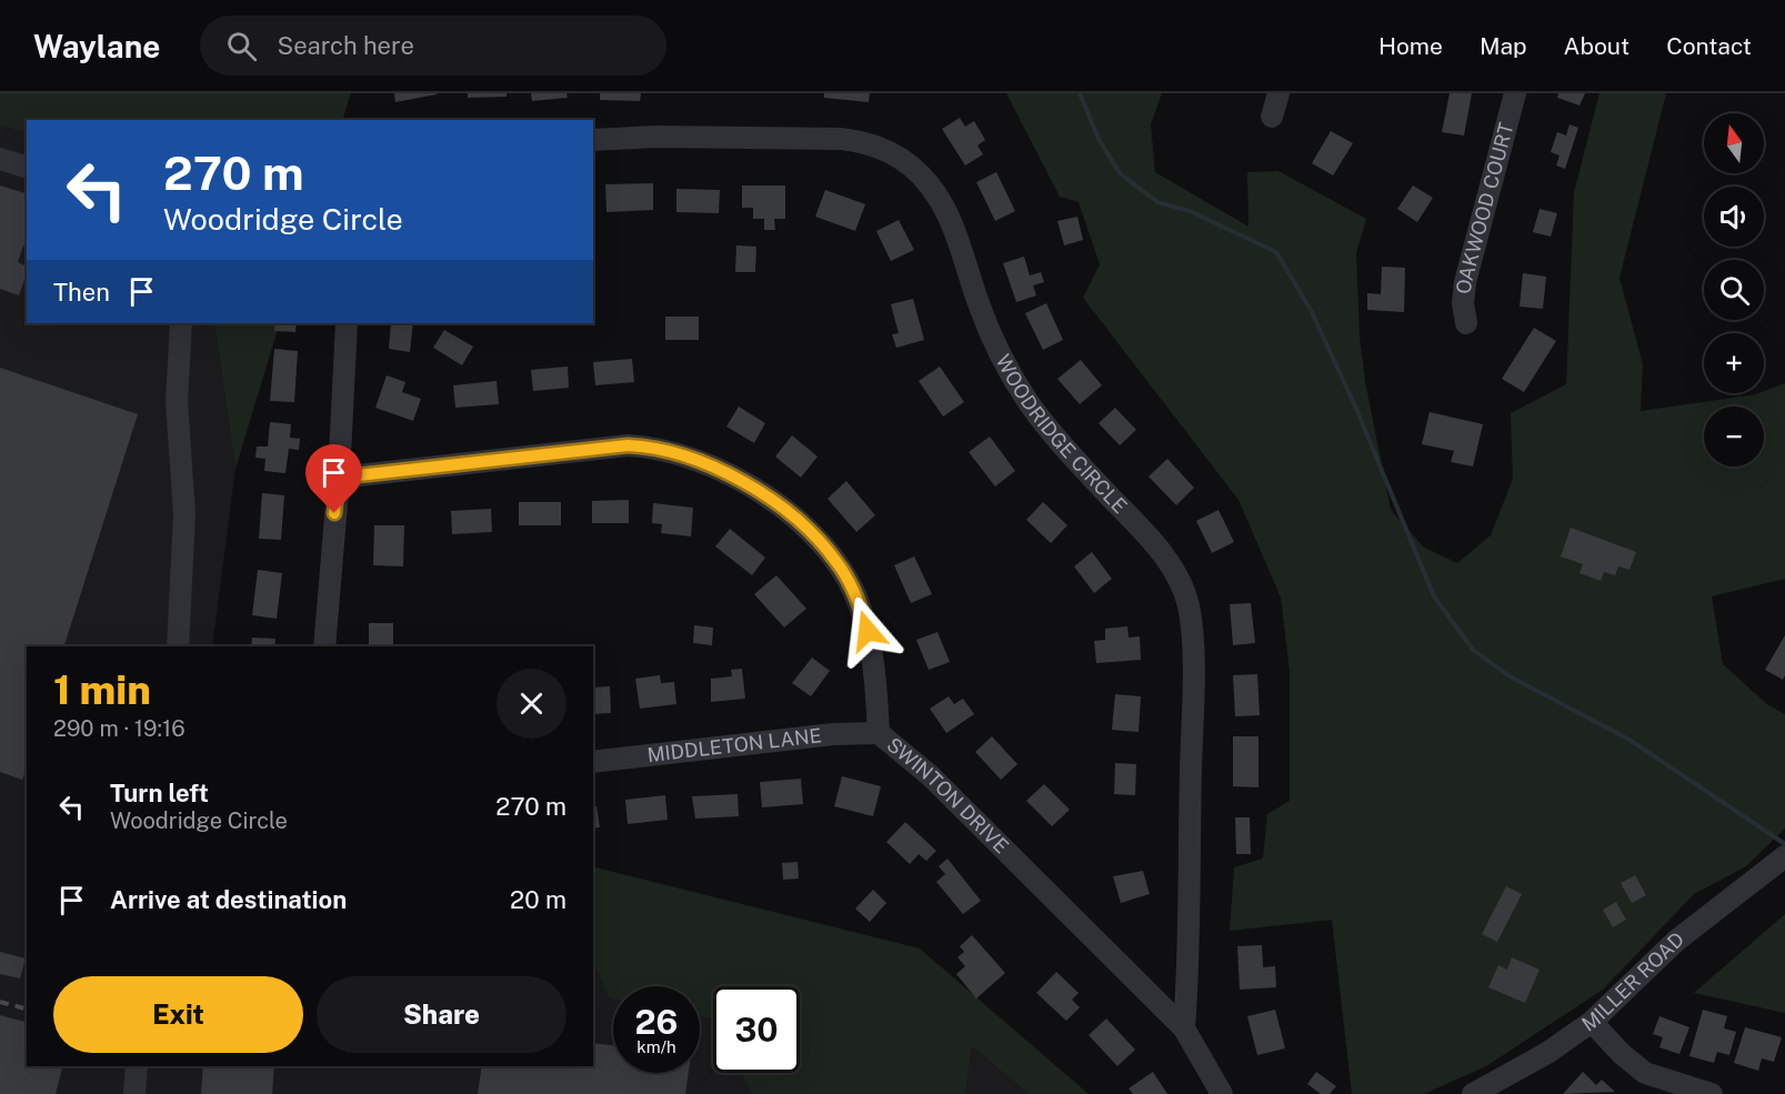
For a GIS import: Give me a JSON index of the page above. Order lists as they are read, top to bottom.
{
  "streets": {
    "street": [
      "OAKWOOD COURT",
      "WOODRIDGE CIRCLE",
      "MIDDLETON LANE",
      "SWINTON DRIVE",
      "MILLER ROAD"
    ]
  },
  "crossings": [
    ["WOODRIDGE CIRCLE", "SWINTON DRIVE"],
    ["MIDDLETON LANE", "SWINTON DRIVE"]
  ],
  "north": "top",
  "page": {
    "header": "Waylane",
    "search": "Search here",
    "nav": [
      "Home",
      "Map",
      "About",
      "Contact"
    ],
    "map_buttons": ["+", "−"],
    "turn": ["270 m", "Woodridge Circle"],
    "then": "Then",
    "heading": ["1 min", "290 m · 19:16"],
    "list": [
      {
        "name": "Turn left",
        "note": "Woodridge Circle",
        "value": "270 m"
      },
      {
        "name": "Arrive at destination",
        "value": "20 m"
      }
    ],
    "buttons": ["Exit", "Share"],
    "speed": "26 km/h",
    "limit": "30"
  }
}
